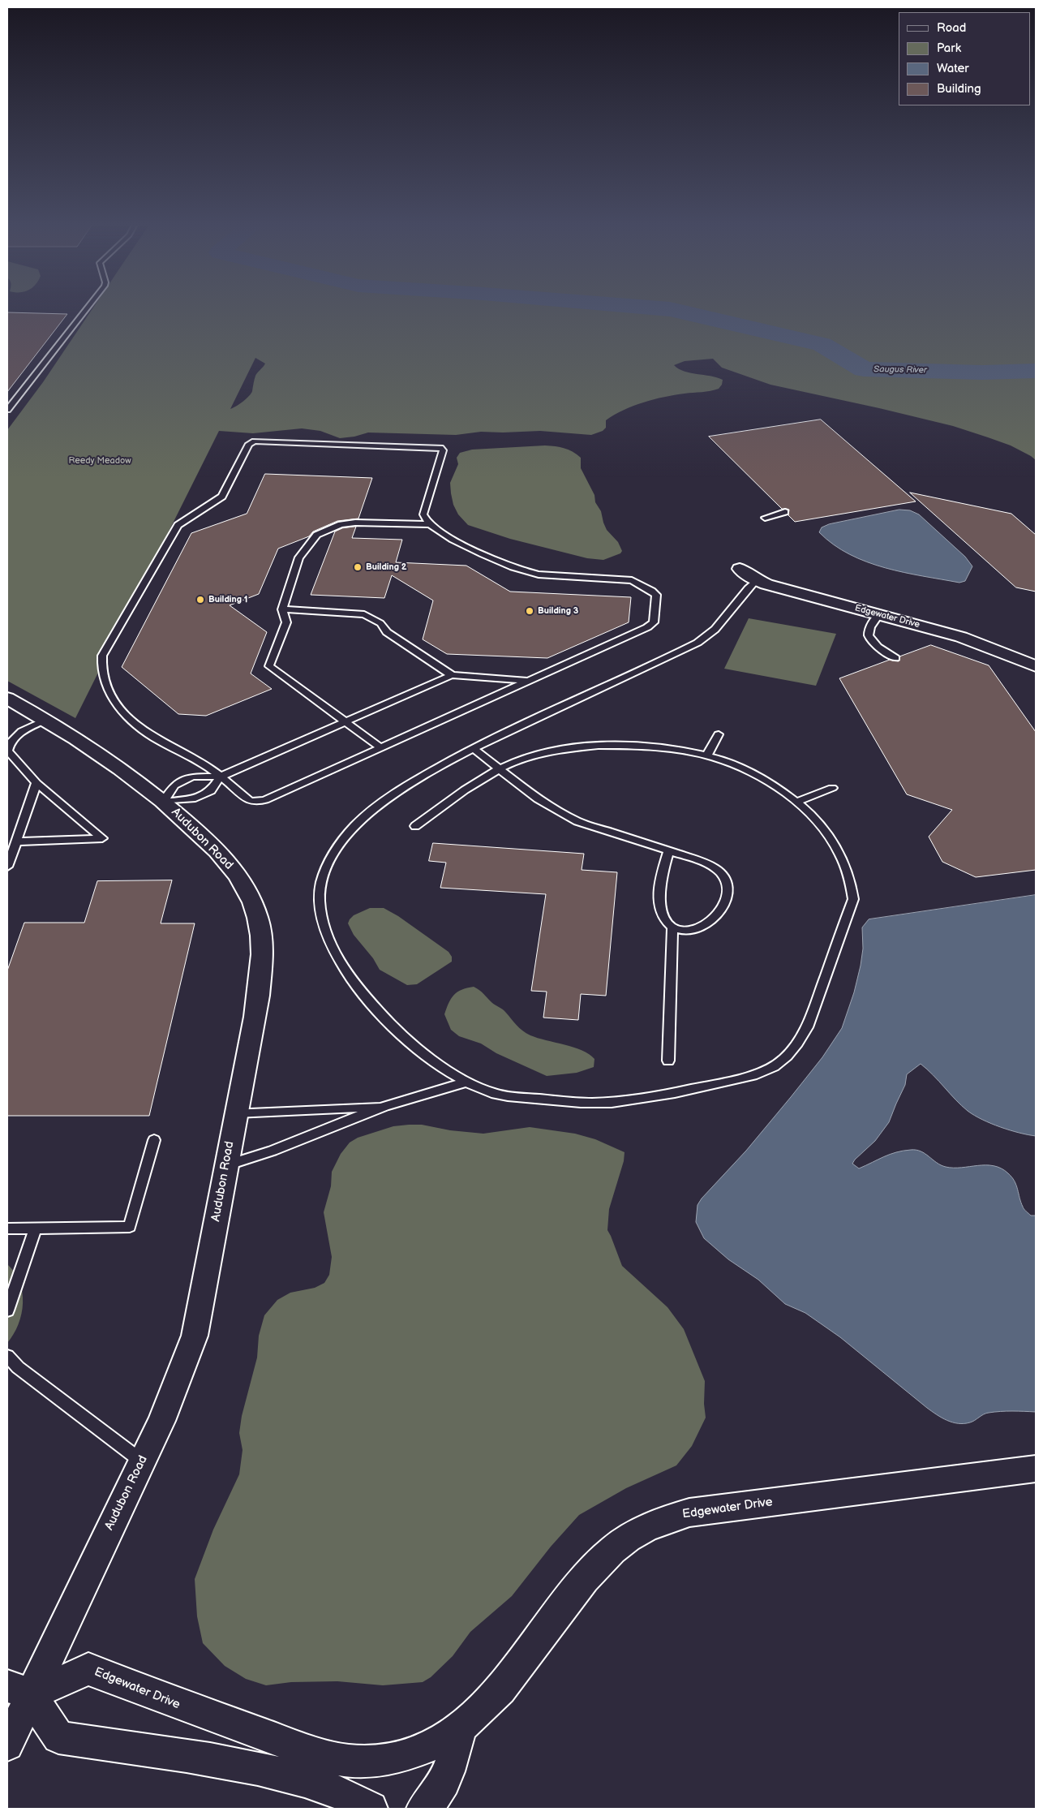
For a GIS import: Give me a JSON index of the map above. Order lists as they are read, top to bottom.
{
  "streets": {
    "street": ["Edgewater Drive", "Audubon Road"]
  },
  "crossings": [
    ["Edgewater Drive", "Audubon Road"]
  ],
  "water": ["Saugus River"],
  "parks": ["Reedy Meadow"],
  "places": ["Building 2", "Building 1", "Building 3"],
  "legend": [
    "Road",
    "Park",
    "Water",
    "Building"
  ]
}
